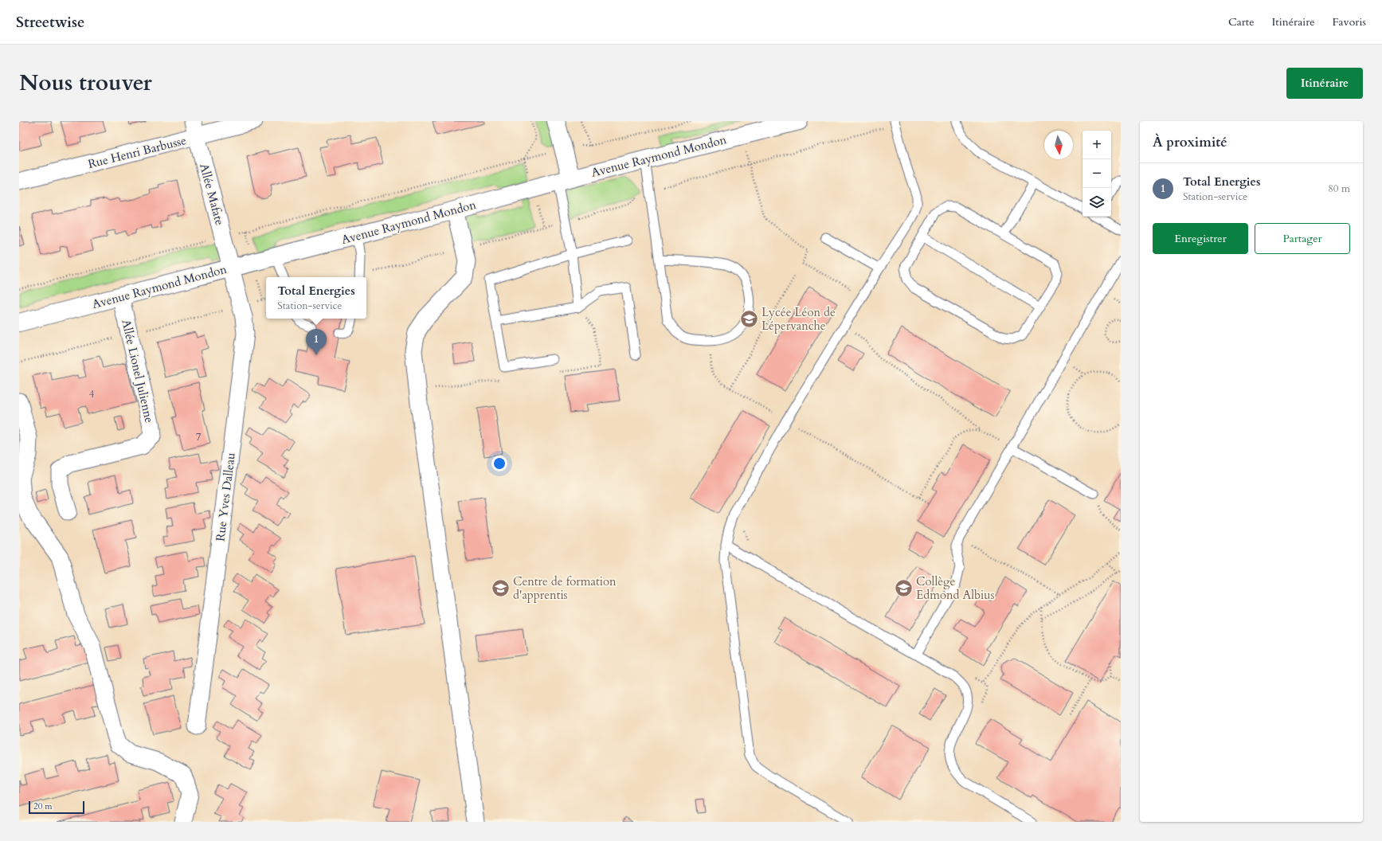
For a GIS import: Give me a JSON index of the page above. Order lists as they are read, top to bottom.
{
  "streets": {
    "street": [
      "Rue Henri Barbusse",
      "Avenue Raymond Mondon",
      "Allée Mafate",
      "Allée Lionel Julienne",
      "Rue Yves Dalleau"
    ]
  },
  "crossings": [
    ["Rue Henri Barbusse", "Allée Mafate"],
    ["Avenue Raymond Mondon", "Allée Mafate"],
    ["Avenue Raymond Mondon", "Allée Lionel Julienne"],
    ["Avenue Raymond Mondon", "Rue Yves Dalleau"],
    ["Allée Mafate", "Rue Yves Dalleau"]
  ],
  "places": {
    "school or university": ["Lycée Léon de Lépervanche", "Centre de formation d'apprentis", "Collège Edmond Albius"]
  },
  "house_numbers": ["4", "7"],
  "scale_bar": "20 m",
  "north": "bottom",
  "page": {
    "header": "Streetwise",
    "nav": ["Carte", "Itinéraire", "Favoris"],
    "title": "Nous trouver",
    "buttons": [
      "Itinéraire",
      ["Enregistrer", "Partager"]
    ],
    "heading": "À proximité",
    "map_buttons": ["+", "−"],
    "list": [
      {
        "mark": "1",
        "name": "Total Energies",
        "note": "Station-service",
        "value": "80 m"
      }
    ],
    "popup": ["Total Energies", "Station-service"],
    "pins": "1",
    "scale": "20 m"
  }
}
